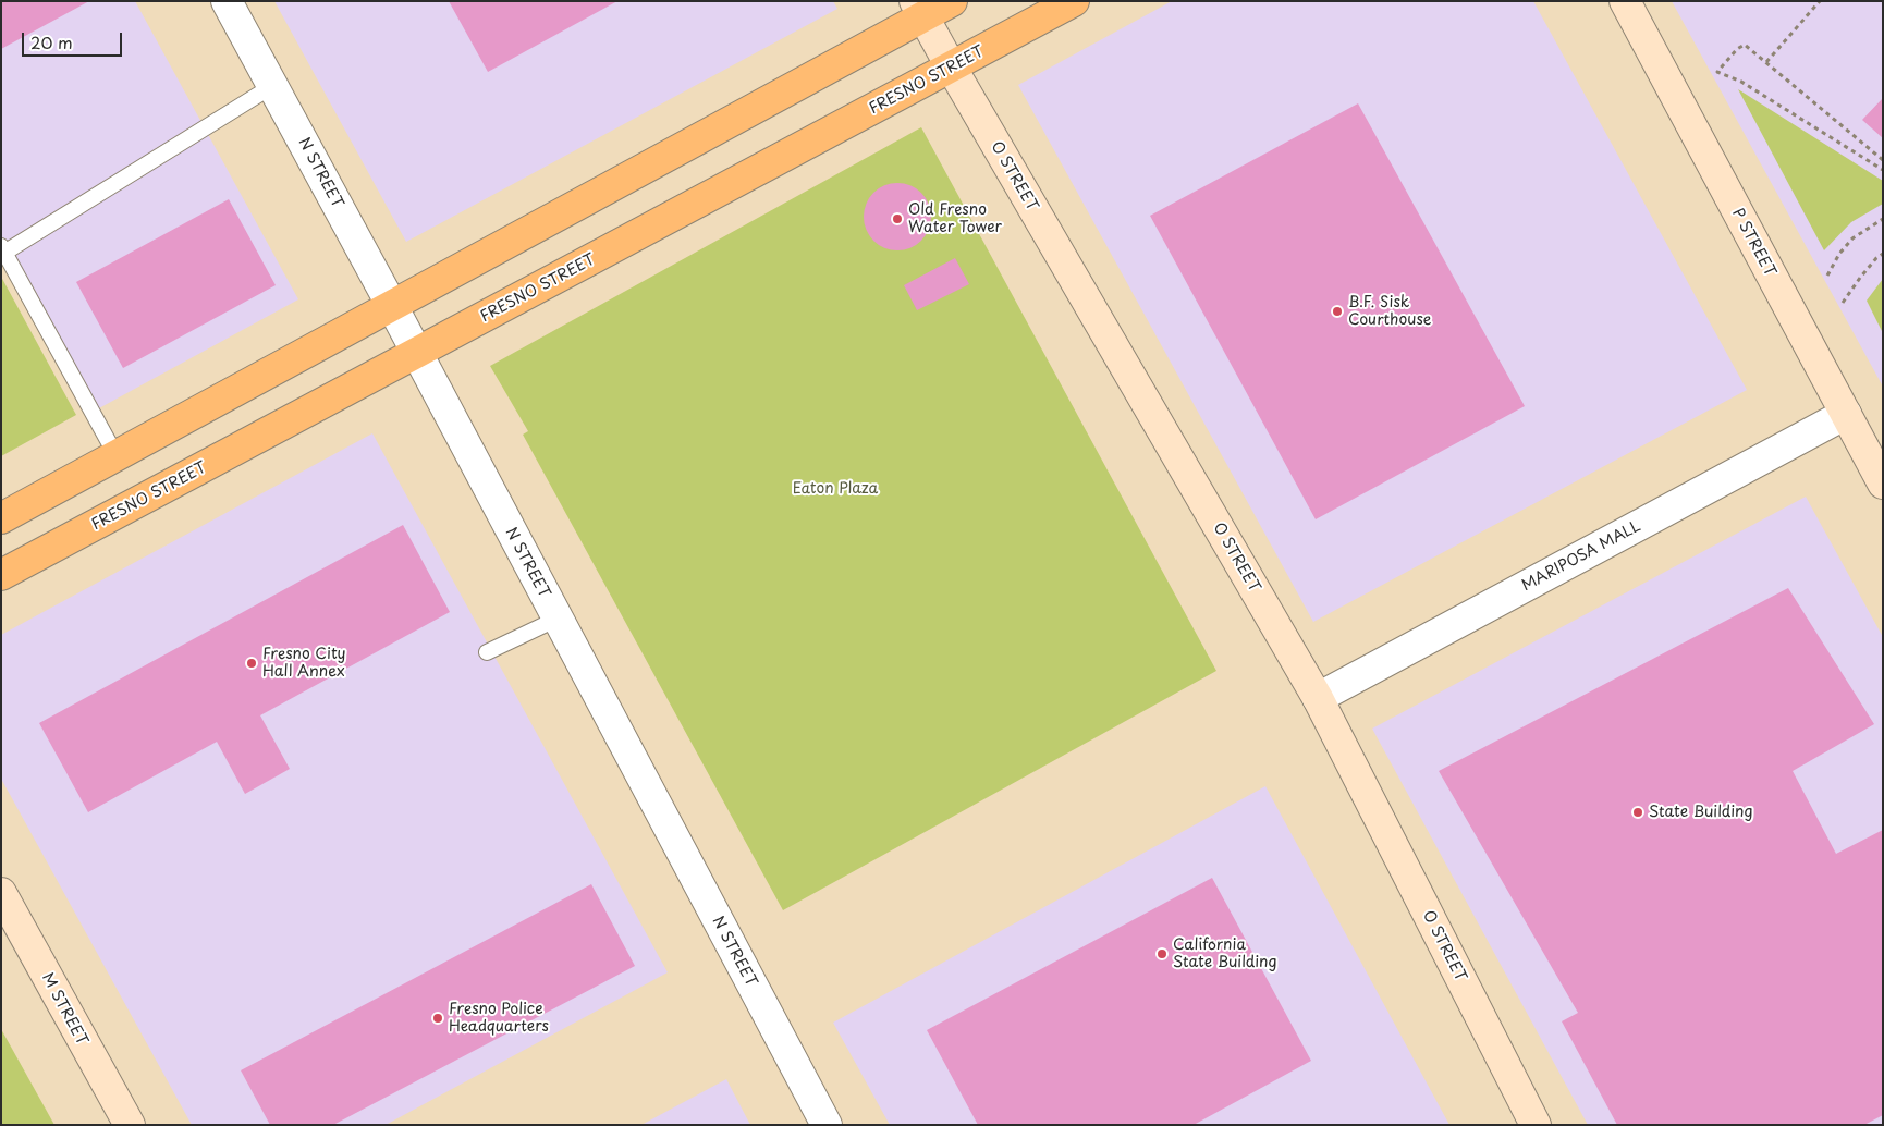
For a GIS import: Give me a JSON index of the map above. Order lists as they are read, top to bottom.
{
  "streets": {
    "main road": [
      "FRESNO STREET",
      "O STREET",
      "P STREET",
      "M STREET"
    ],
    "street": ["N STREET", "MARIPOSA MALL"]
  },
  "crossings": [
    ["FRESNO STREET", "N STREET"],
    ["FRESNO STREET", "O STREET"],
    ["O STREET", "MARIPOSA MALL"],
    ["P STREET", "MARIPOSA MALL"]
  ],
  "parks": ["Eaton Plaza"],
  "places": [
    "Old Fresno Water Tower",
    "B.F. Sisk Courthouse",
    "Fresno City Hall Annex",
    "State Building",
    "California State Building",
    "Fresno Police Headquarters"
  ],
  "scale_bar": "20 m"
}
